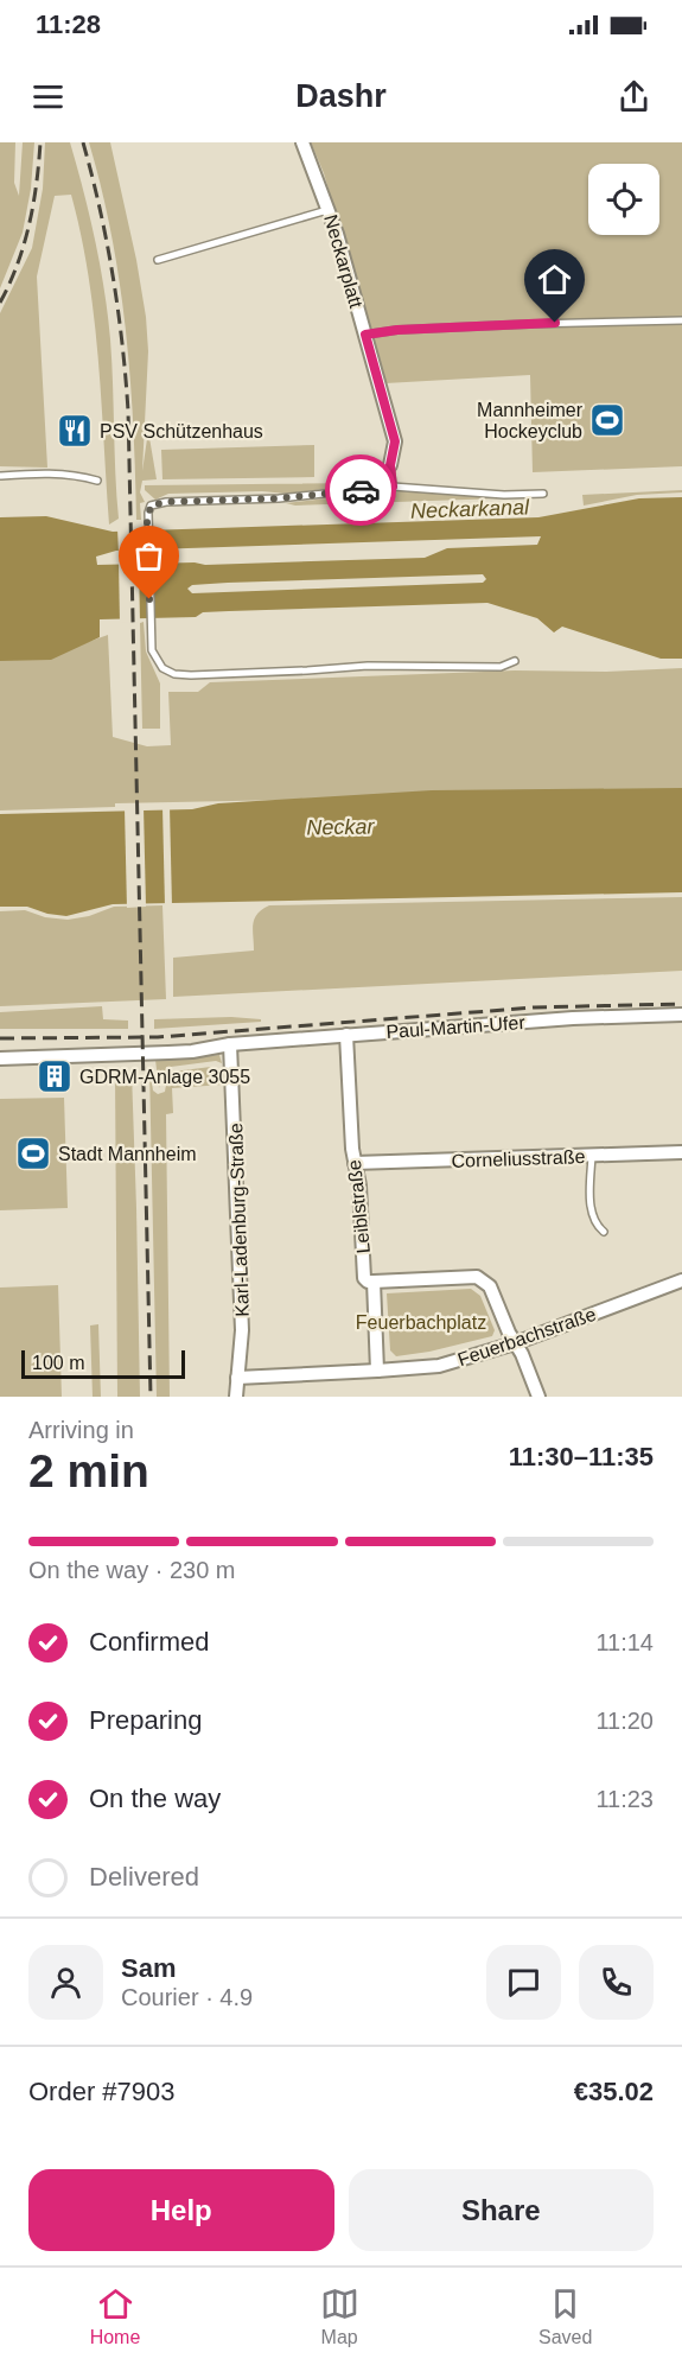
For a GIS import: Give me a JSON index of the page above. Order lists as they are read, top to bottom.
{
  "streets": {
    "street": [
      "Neckarplatt",
      "Paul-Martin-Ufer",
      "Corneliusstraße",
      "Leiblstraße",
      "Karl-Ladenburg-Straße",
      "Feuerbachstraße"
    ]
  },
  "crossings": [
    ["Paul-Martin-Ufer", "Leiblstraße"],
    ["Paul-Martin-Ufer", "Karl-Ladenburg-Straße"],
    ["Corneliusstraße", "Leiblstraße"],
    ["Leiblstraße", "Feuerbachstraße"],
    ["Karl-Ladenburg-Straße", "Feuerbachstraße"]
  ],
  "water": ["Neckarkanal", "Neckar"],
  "parks": ["Feuerbachplatz"],
  "places": {
    "sports": ["Mannheimer Hockeyclub", "Stadt Mannheim"],
    "restaurant": ["PSV Schützenhaus"],
    "building": ["GDRM-Anlage 3055"]
  },
  "scale_bar": "100 m",
  "page": {
    "status": "11:28",
    "header": "Dashr",
    "scale": "100 m",
    "heading": ["2 min", "Arriving in", "11:30–11:35"],
    "panel": [
      "Sam",
      "Courier · 4.9",
      "Order #7903",
      "€35.02"
    ],
    "bar": "On the way · 230 m",
    "list": [
      ["Confirmed", "11:14"],
      ["Preparing", "11:20"],
      ["On the way", "11:23"],
      "Delivered"
    ],
    "buttons": ["Help", "Share"],
    "tabs": ["Home", "Map", "Saved"]
  }
}
